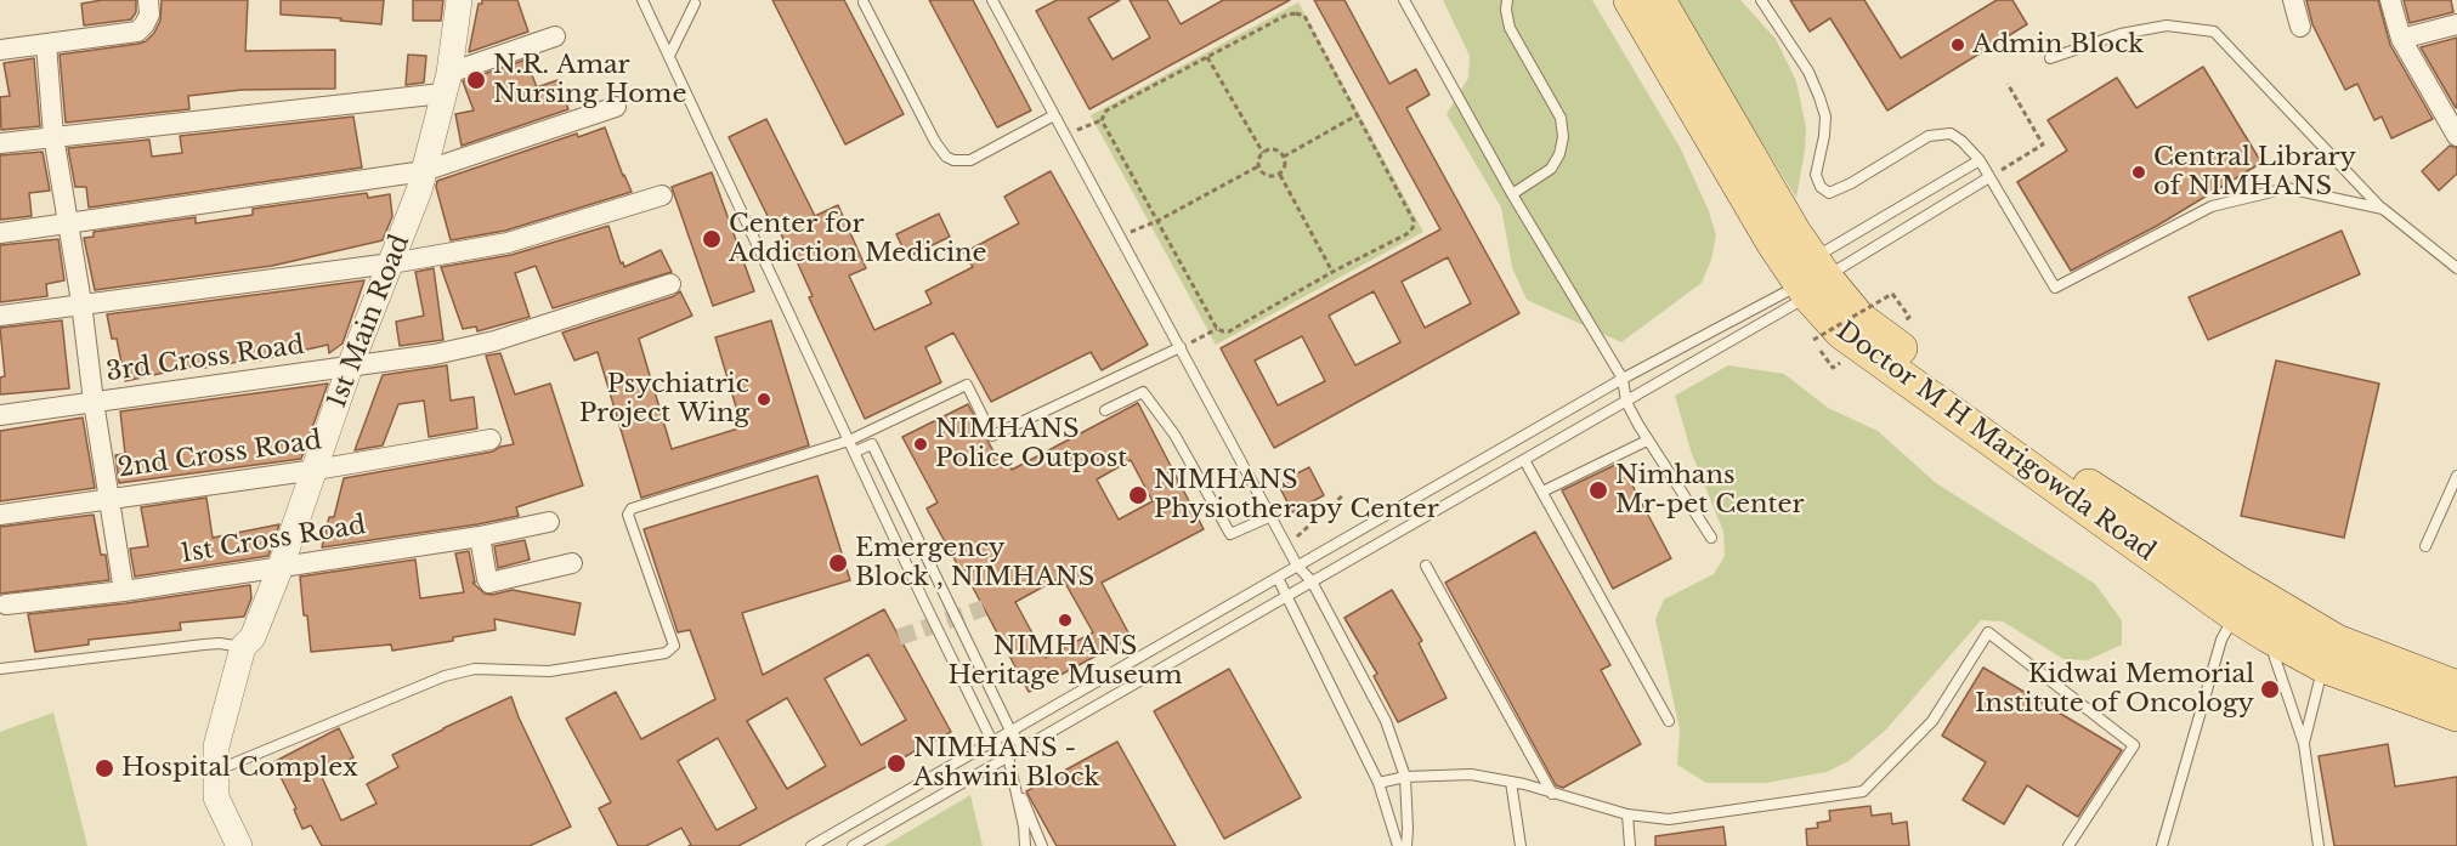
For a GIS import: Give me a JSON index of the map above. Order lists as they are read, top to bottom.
{
  "streets": {
    "main road": ["Doctor M H Marigowda Road"],
    "street": [
      "1st Main Road",
      "3rd Cross Road",
      "2nd Cross Road",
      "1st Cross Road"
    ]
  },
  "crossings": [
    ["1st Main Road", "3rd Cross Road"],
    ["1st Main Road", "2nd Cross Road"],
    ["1st Main Road", "1st Cross Road"]
  ],
  "places": [
    "Admin Block",
    "N.R. Amar Nursing Home",
    "Central Library of NIMHANS",
    "Center for Addiction Medicine",
    "Psychiatric Project Wing",
    "NIMHANS Police Outpost",
    "Nimhans Mr-pet Center",
    "NIMHANS Physiotherapy Center",
    "Emergency Block , NIMHANS",
    "NIMHANS Heritage Museum",
    "Kidwai Memorial Institute of Oncology",
    "NIMHANS - Ashwini Block",
    "Hospital Complex"
  ]
}
